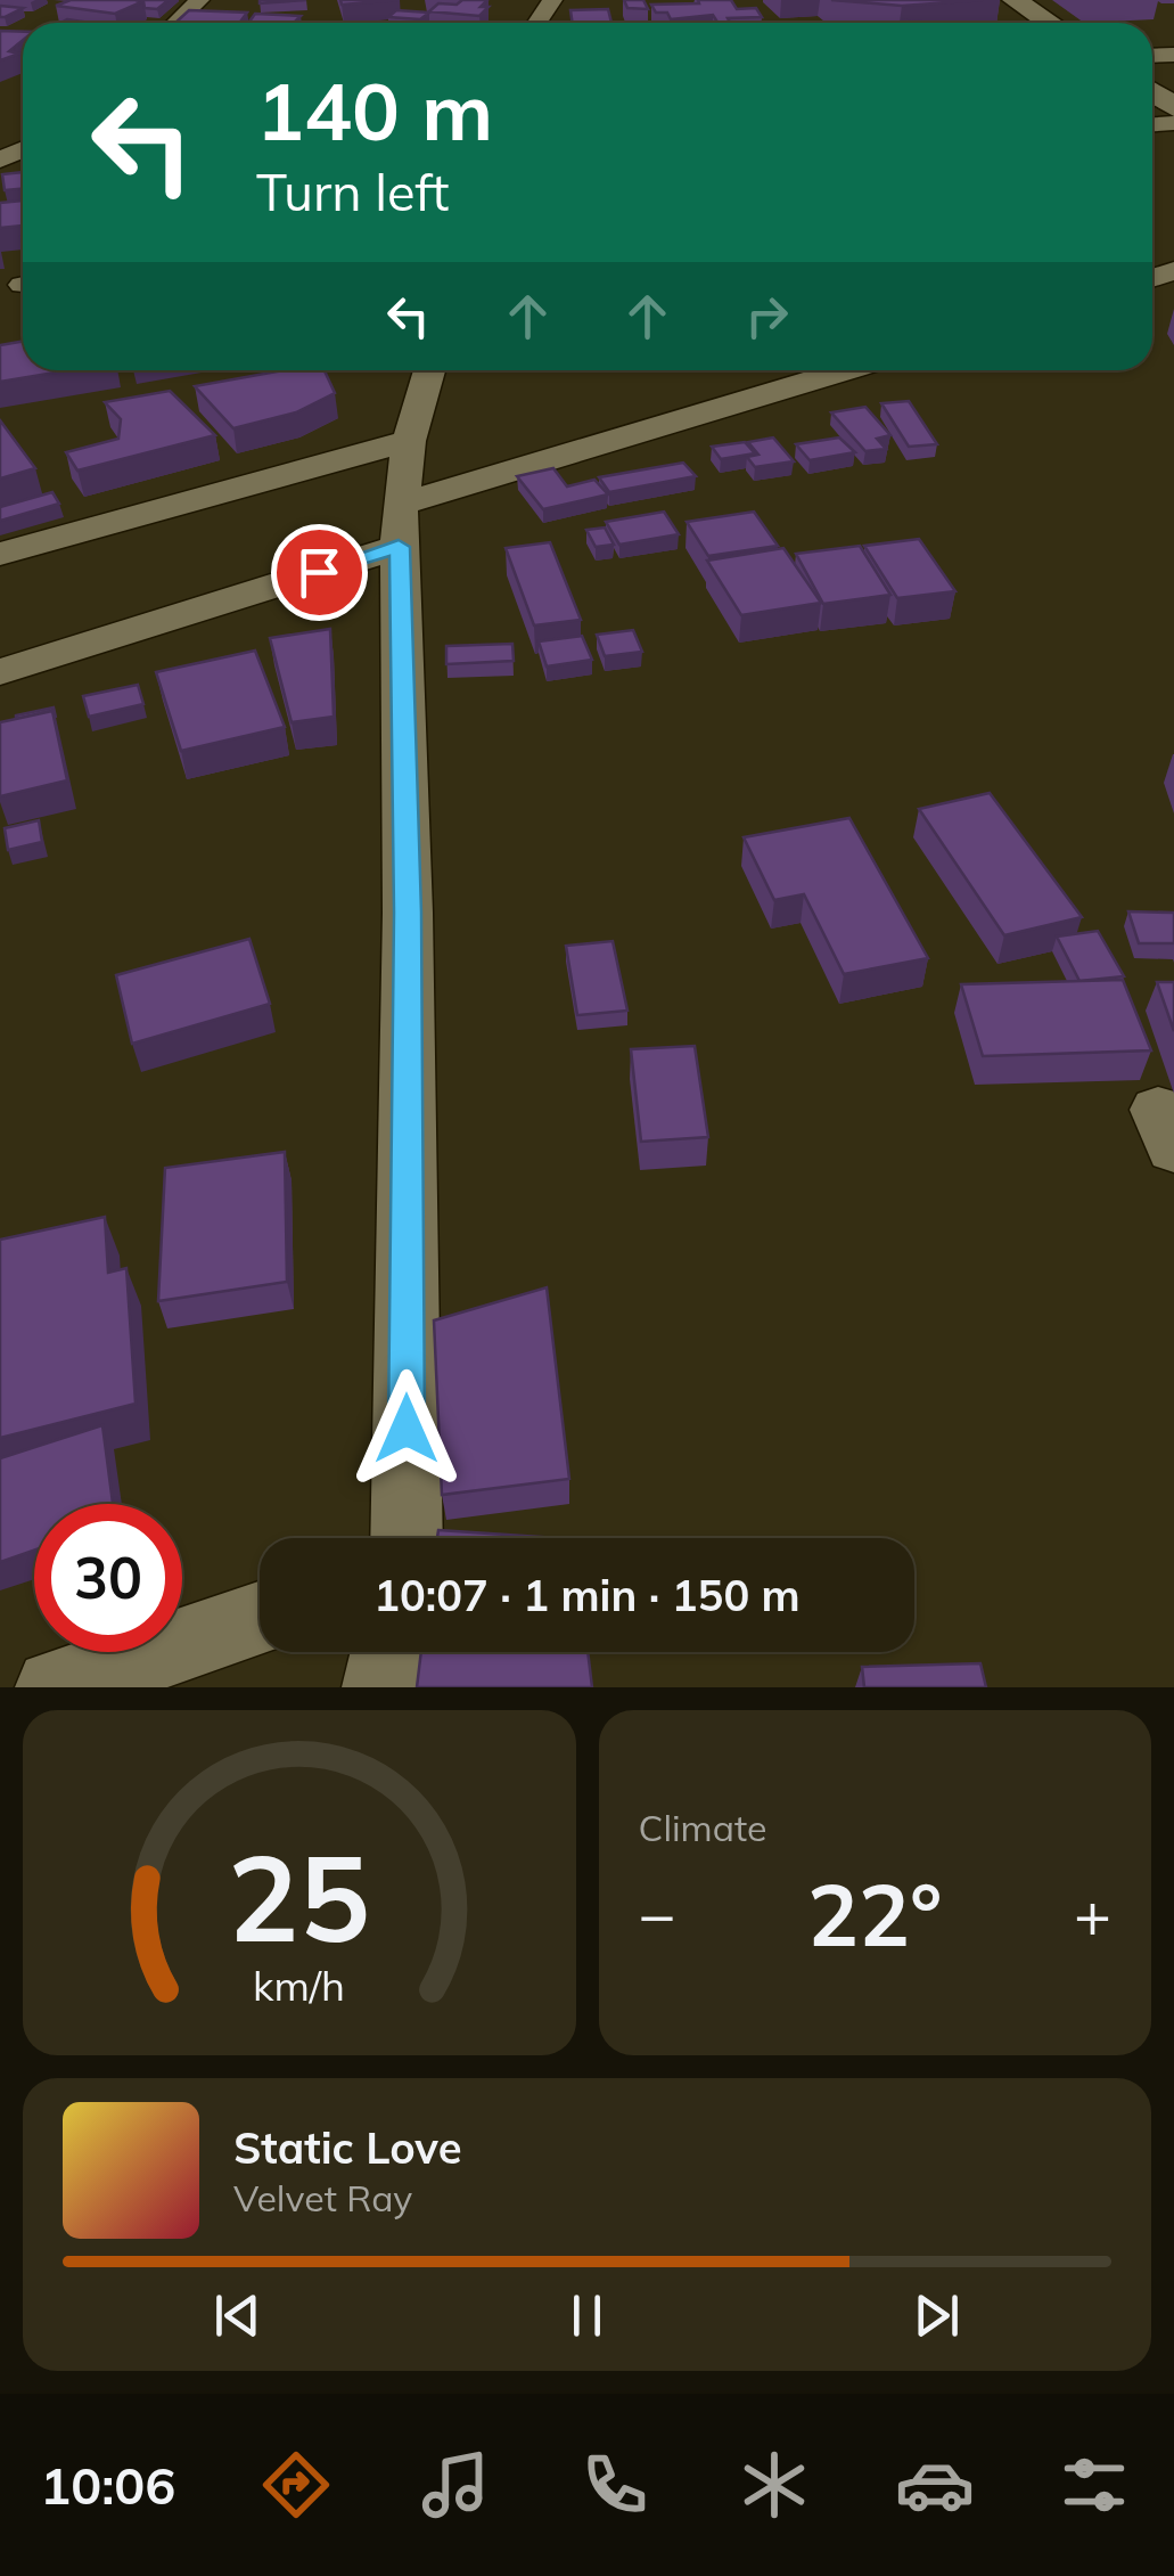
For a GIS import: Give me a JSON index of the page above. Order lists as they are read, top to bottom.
{
  "page": {
    "turn": ["140 m", "Turn left"],
    "limit": "30",
    "trip": "10:07 · 1 min · 150 m",
    "tile": "Climate",
    "heat": ["−", "22°", "+"],
    "song": ["Static Love", "Velvet Ray"],
    "tabs": "10:06",
    "gauge": ["25", "km/h"]
  }
}
